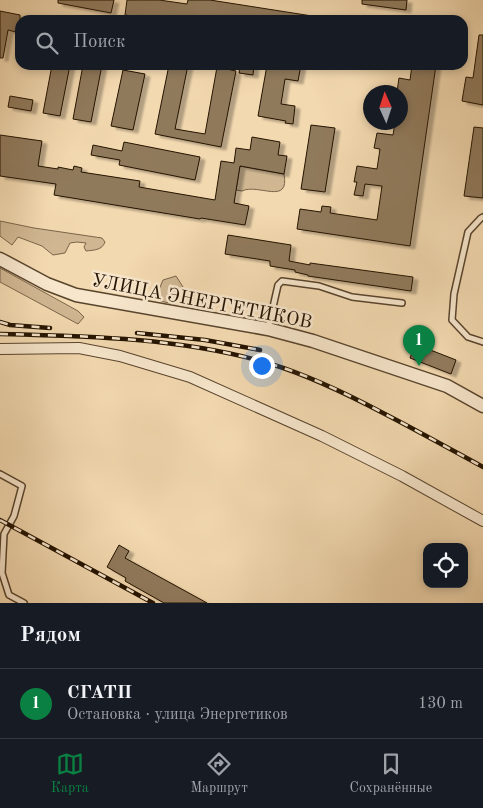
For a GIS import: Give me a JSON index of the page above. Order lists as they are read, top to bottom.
{
  "streets": {
    "street": ["УЛИЦА ЭНЕРГЕТИКОВ"]
  },
  "north": "top",
  "page": {
    "search": "Поиск",
    "pins": "1",
    "heading": "Рядом",
    "list": [
      {
        "mark": "1",
        "name": "СГАТП",
        "note": "Остановка · улица Энергетиков",
        "value": "130 m"
      }
    ],
    "nav": ["Карта", "Маршрут", "Сохранённые"]
  }
}
